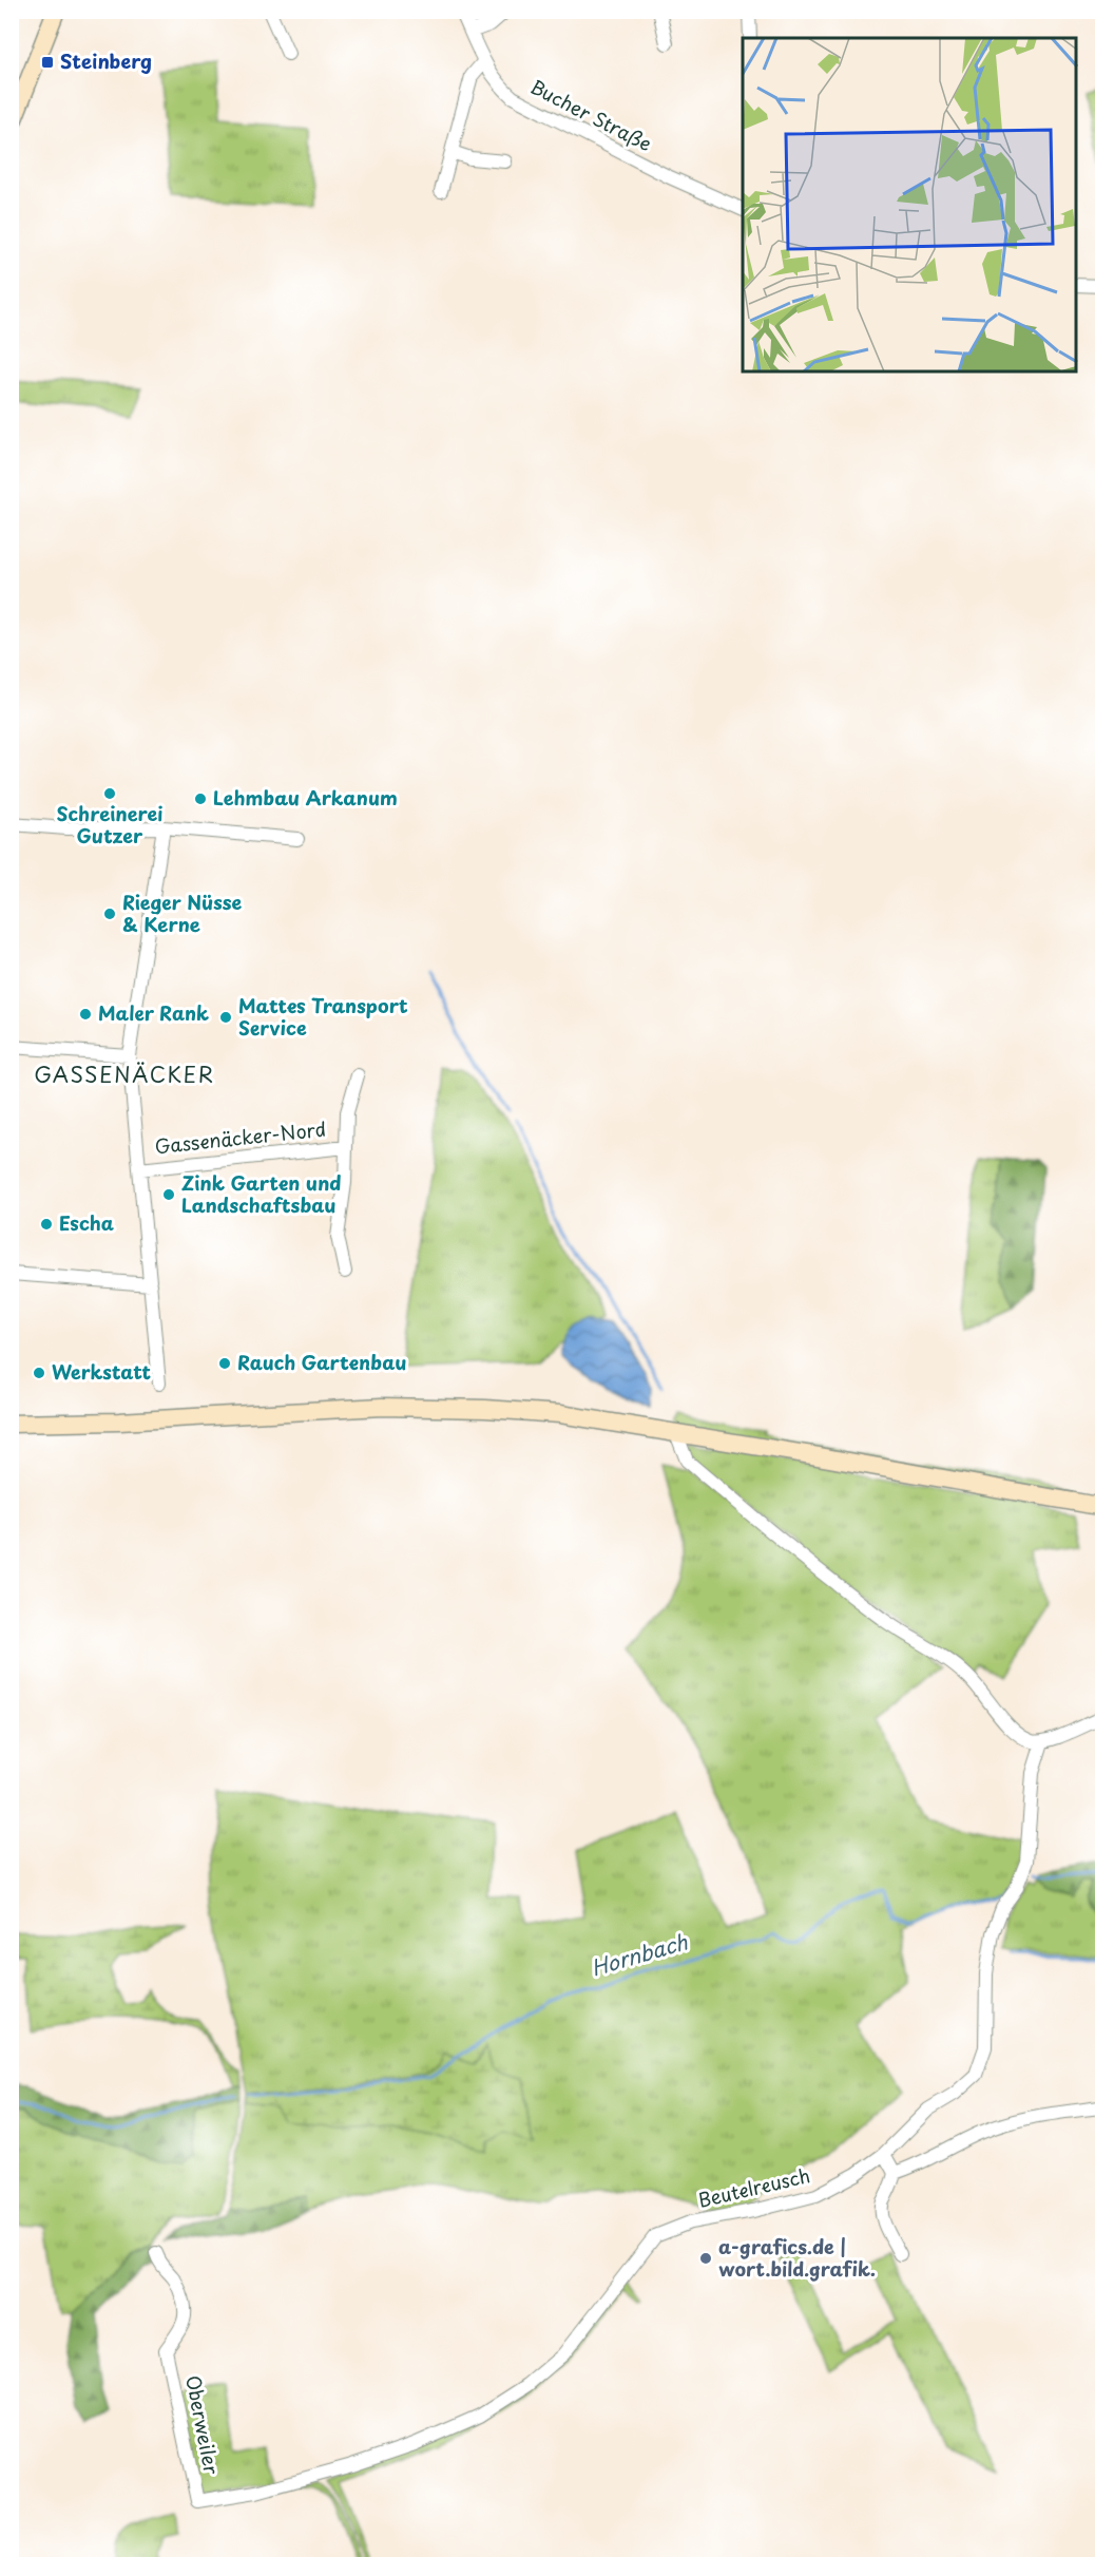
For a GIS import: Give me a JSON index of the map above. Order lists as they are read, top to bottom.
{
  "streets": {
    "street": [
      "Bucher Straße",
      "Gassenäcker-Nord",
      "Beutelreusch",
      "Oberweiler"
    ]
  },
  "crossings": [
    ["Beutelreusch", "Oberweiler"]
  ],
  "districts": ["GASSENÄCKER"],
  "water": ["Hornbach"],
  "places": {
    "transit": ["Steinberg"],
    "other": [
      "Schreinerei Gutzer",
      "Lehmbau Arkanum",
      "Rieger Nüsse & Kerne",
      "Maler Rank",
      "Mattes Transport Service",
      "Zink Garten und Landschaftsbau",
      "Escha",
      "Rauch Gartenbau",
      "Werkstatt",
      "a-grafics.de | wort.bild.grafik."
    ]
  }
}
